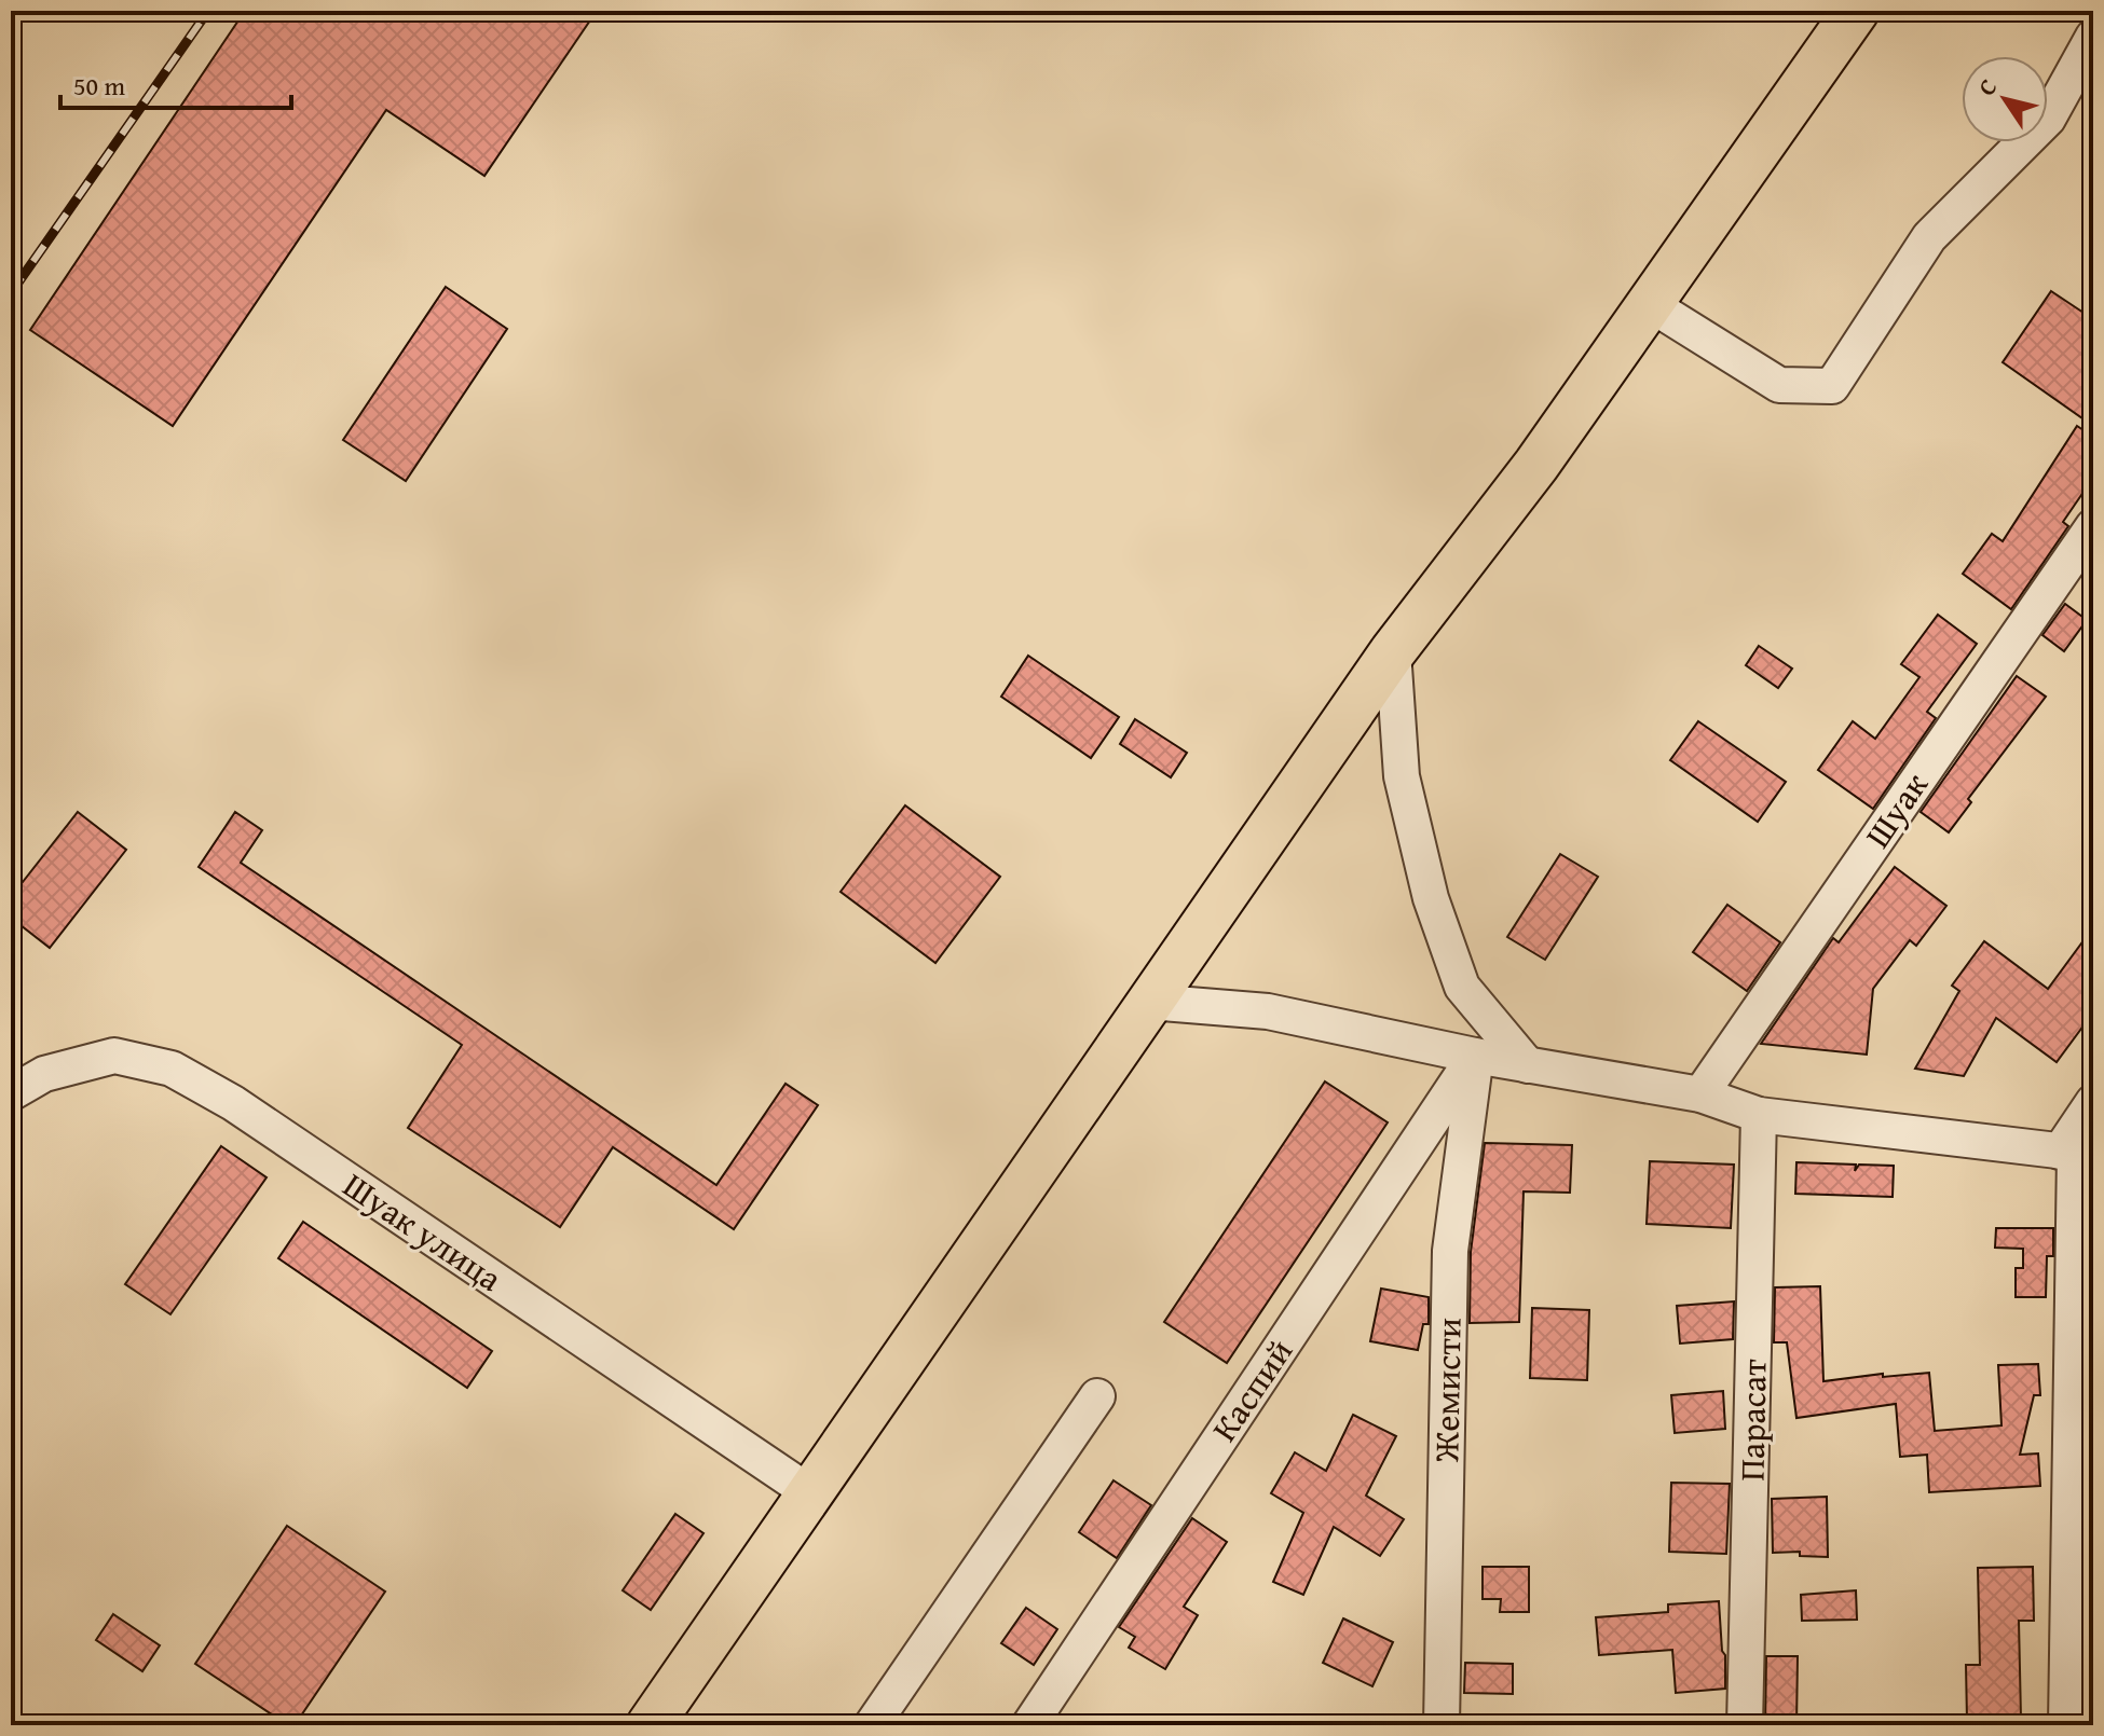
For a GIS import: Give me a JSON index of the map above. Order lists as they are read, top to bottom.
{
  "streets": {
    "street": [
      "Шуак",
      "Шуак улица",
      "Каспий",
      "Жемисти",
      "Парасат"
    ]
  },
  "crossings": [
    ["Каспий", "Жемисти"]
  ],
  "scale_bar": "50 m",
  "north": "top left"
}
